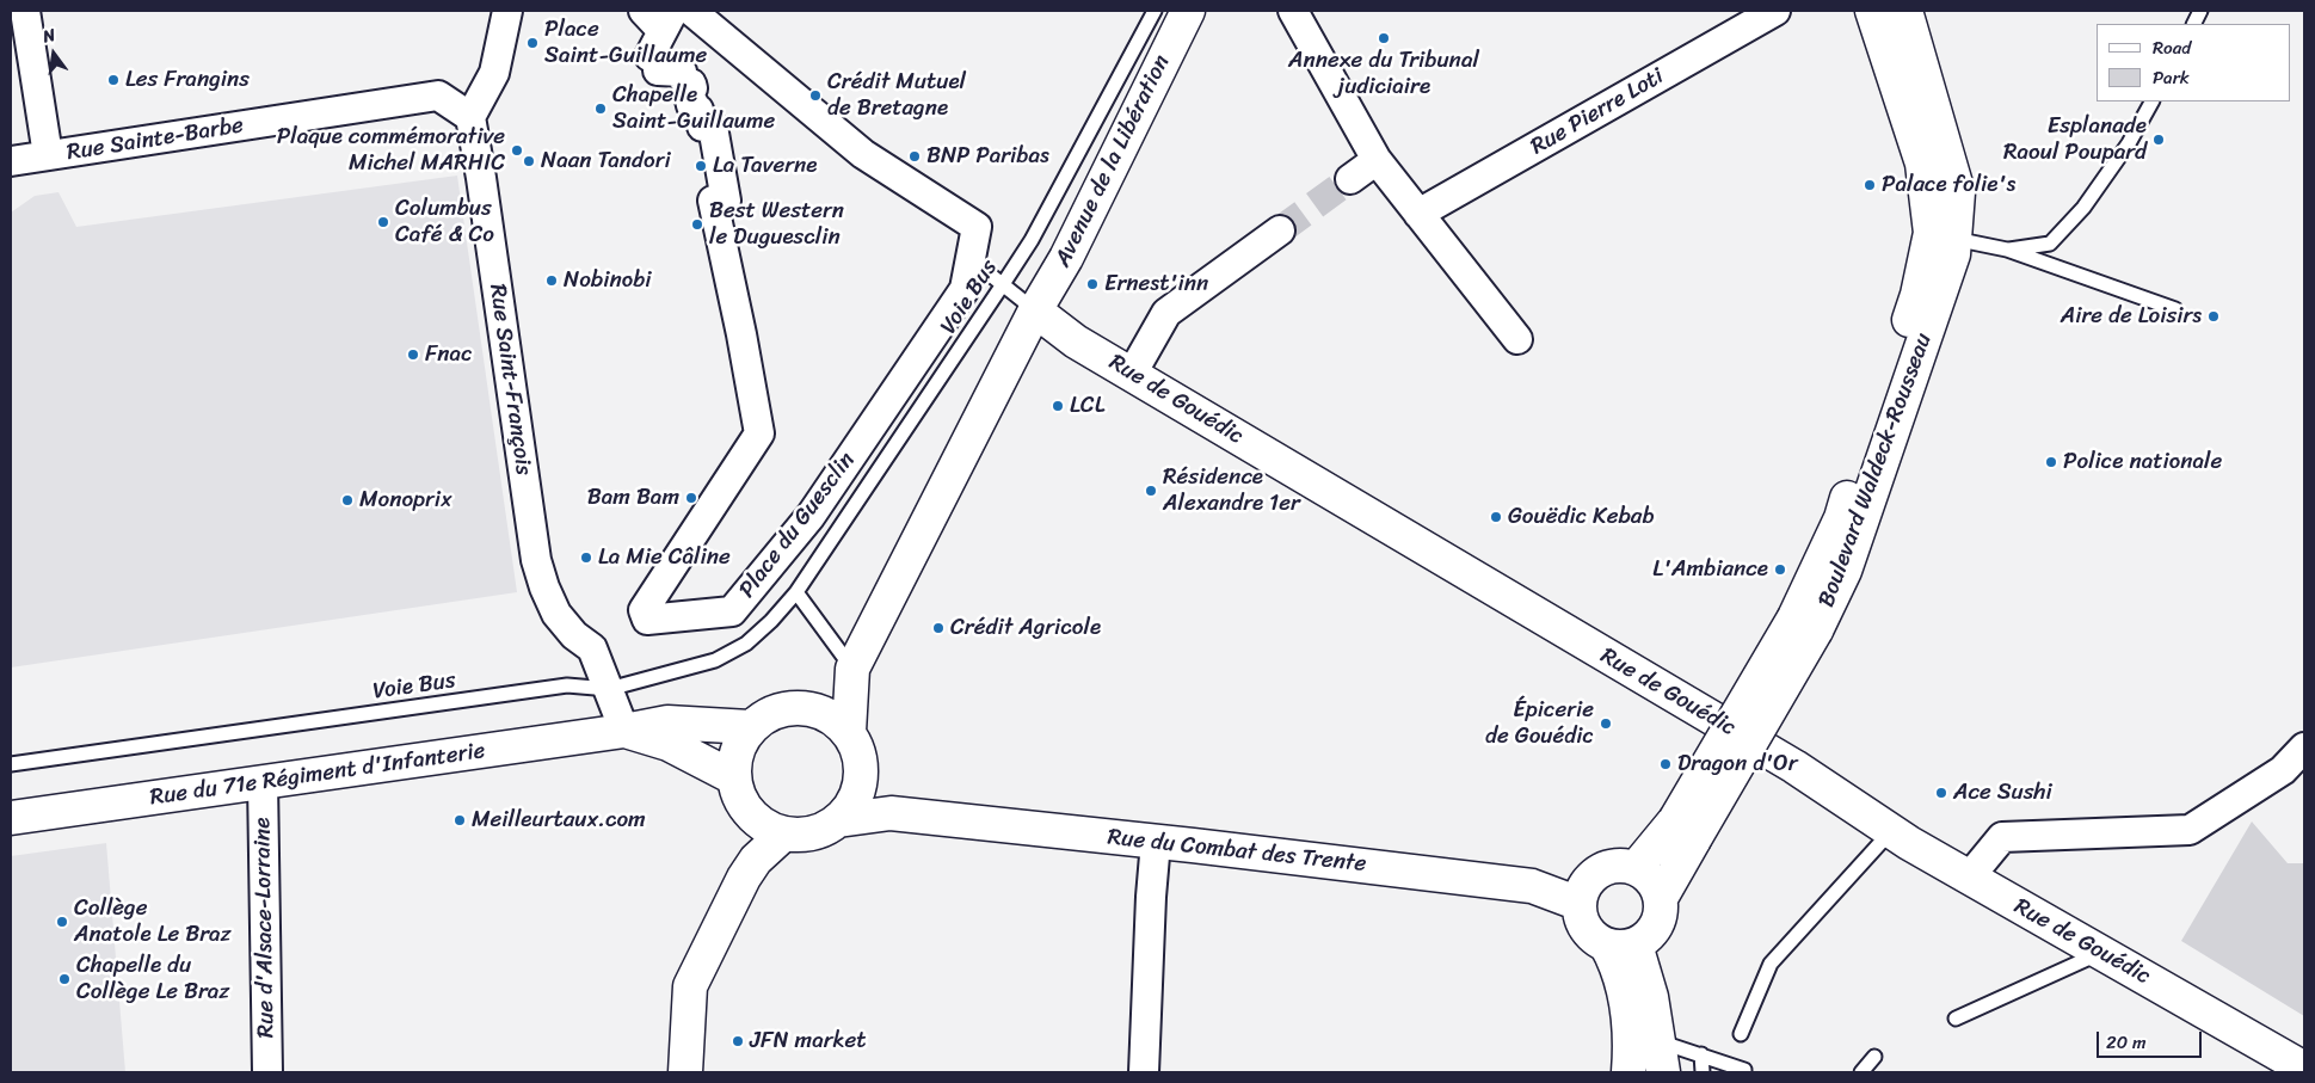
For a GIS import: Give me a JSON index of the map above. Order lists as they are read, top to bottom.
{
  "streets": {
    "main road": [
      "Avenue de la Libération",
      "Rue de Gouédic",
      "Boulevard Waldeck-Rousseau",
      "Rue du 71e Régiment d'Infanterie",
      "Rue du Combat des Trente"
    ],
    "street": [
      "Rue Pierre Loti",
      "Rue Sainte-Barbe",
      "Rue Saint-François",
      "Place du Guesclin",
      "Rue d'Alsace-Lorraine"
    ],
    "lane": ["Voie Bus"]
  },
  "crossings": [
    ["Rue Sainte-Barbe", "Rue Saint-François"],
    ["Avenue de la Libération", "Rue de Gouédic"],
    ["Voie Bus", "Rue Saint-François"],
    ["Rue Saint-François", "Rue du 71e Régiment d'Infanterie"],
    ["Rue du 71e Régiment d'Infanterie", "Rue du Combat des Trente"],
    ["Rue du 71e Régiment d'Infanterie", "Rue d'Alsace-Lorraine"]
  ],
  "places": [
    "Annexe du Tribunal judiciaire",
    "Place Saint-Guillaume",
    "Les Frangins",
    "Crédit Mutuel de Bretagne",
    "Chapelle Saint-Guillaume",
    "Esplanade Raoul Poupard",
    "Plaque commémorative Michel MARHIC",
    "BNP Paribas",
    "Naan Tandori",
    "La Taverne",
    "Palace folie's",
    "Columbus Café & Co",
    "Best Western le Duguesclin",
    "Nobinobi",
    "Ernest'inn",
    "Aire de Loisirs",
    "Fnac",
    "LCL",
    "Police nationale",
    "Résidence Alexandre 1er",
    "Bam Bam",
    "Monoprix",
    "Gouëdic Kebab",
    "La Mie Câline",
    "L'Ambiance",
    "Crédit Agricole",
    "Épicerie de Gouédic",
    "Dragon d'Or",
    "Ace Sushi",
    "Meilleurtaux.com",
    "Collège Anatole Le Braz",
    "Chapelle du Collège Le Braz",
    "JFN market"
  ],
  "legend": ["Road", "Park"],
  "scale_bar": "20 m",
  "north": "top"
}
